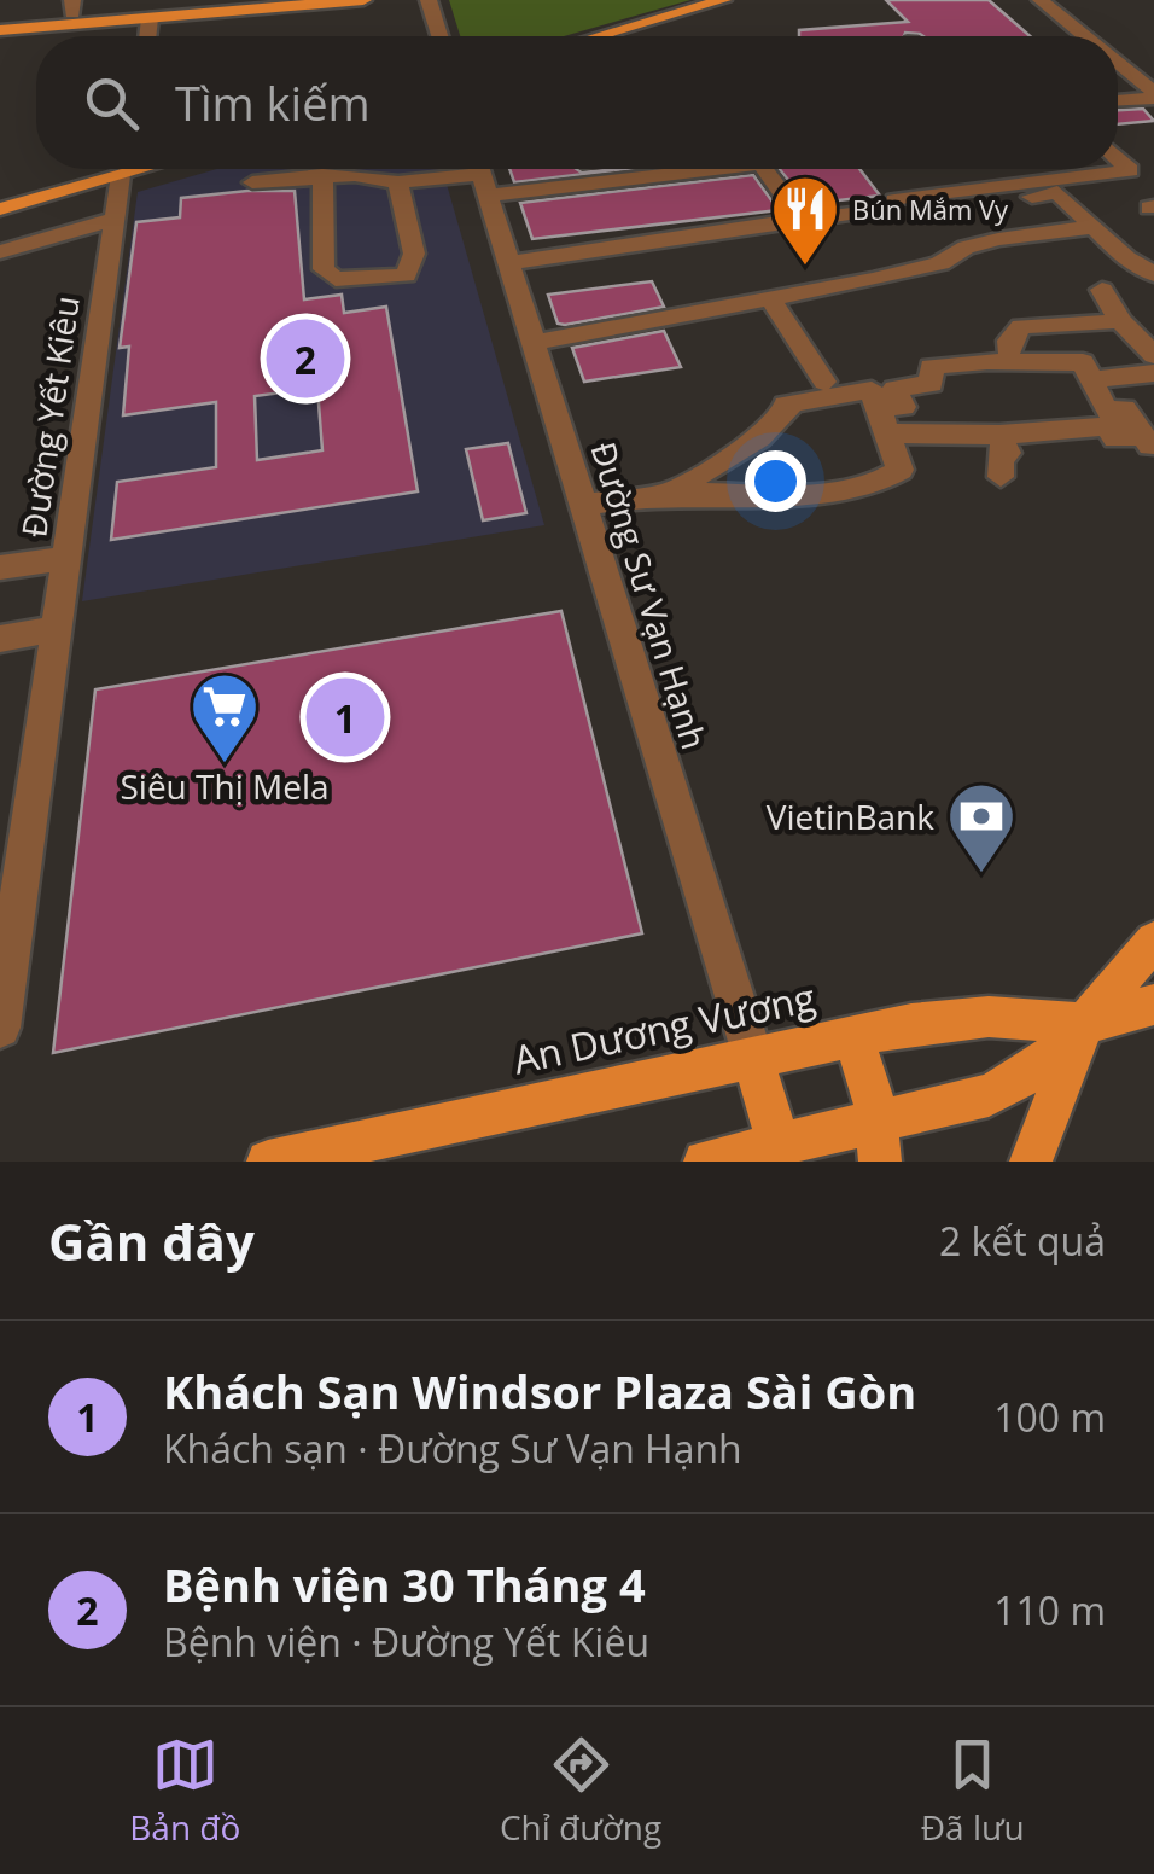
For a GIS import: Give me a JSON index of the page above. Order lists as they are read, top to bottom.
{
  "streets": {
    "main road": ["An Dương Vương"],
    "street": ["Đường Yết Kiêu", "Đường Sư Vạn Hạnh"]
  },
  "crossings": [
    ["Đường Sư Vạn Hạnh", "An Dương Vương"]
  ],
  "places": {
    "restaurant": ["Bún Mắm Vy"],
    "supermarket": ["Siêu Thị Mela"],
    "bank": ["VietinBank"]
  },
  "page": {
    "search": "Tìm kiếm",
    "pins": ["2", "1"],
    "heading": ["Gần đây", "2 kết quả"],
    "list": [
      {
        "mark": "1",
        "name": "Khách Sạn Windsor Plaza Sài Gòn",
        "note": "Khách sạn · Đường Sư Vạn Hạnh",
        "value": "100 m"
      },
      {
        "mark": "2",
        "name": "Bệnh viện 30 Tháng 4",
        "note": "Bệnh viện · Đường Yết Kiêu",
        "value": "110 m"
      }
    ],
    "nav": ["Bản đồ", "Chỉ đường", "Đã lưu"]
  }
}
